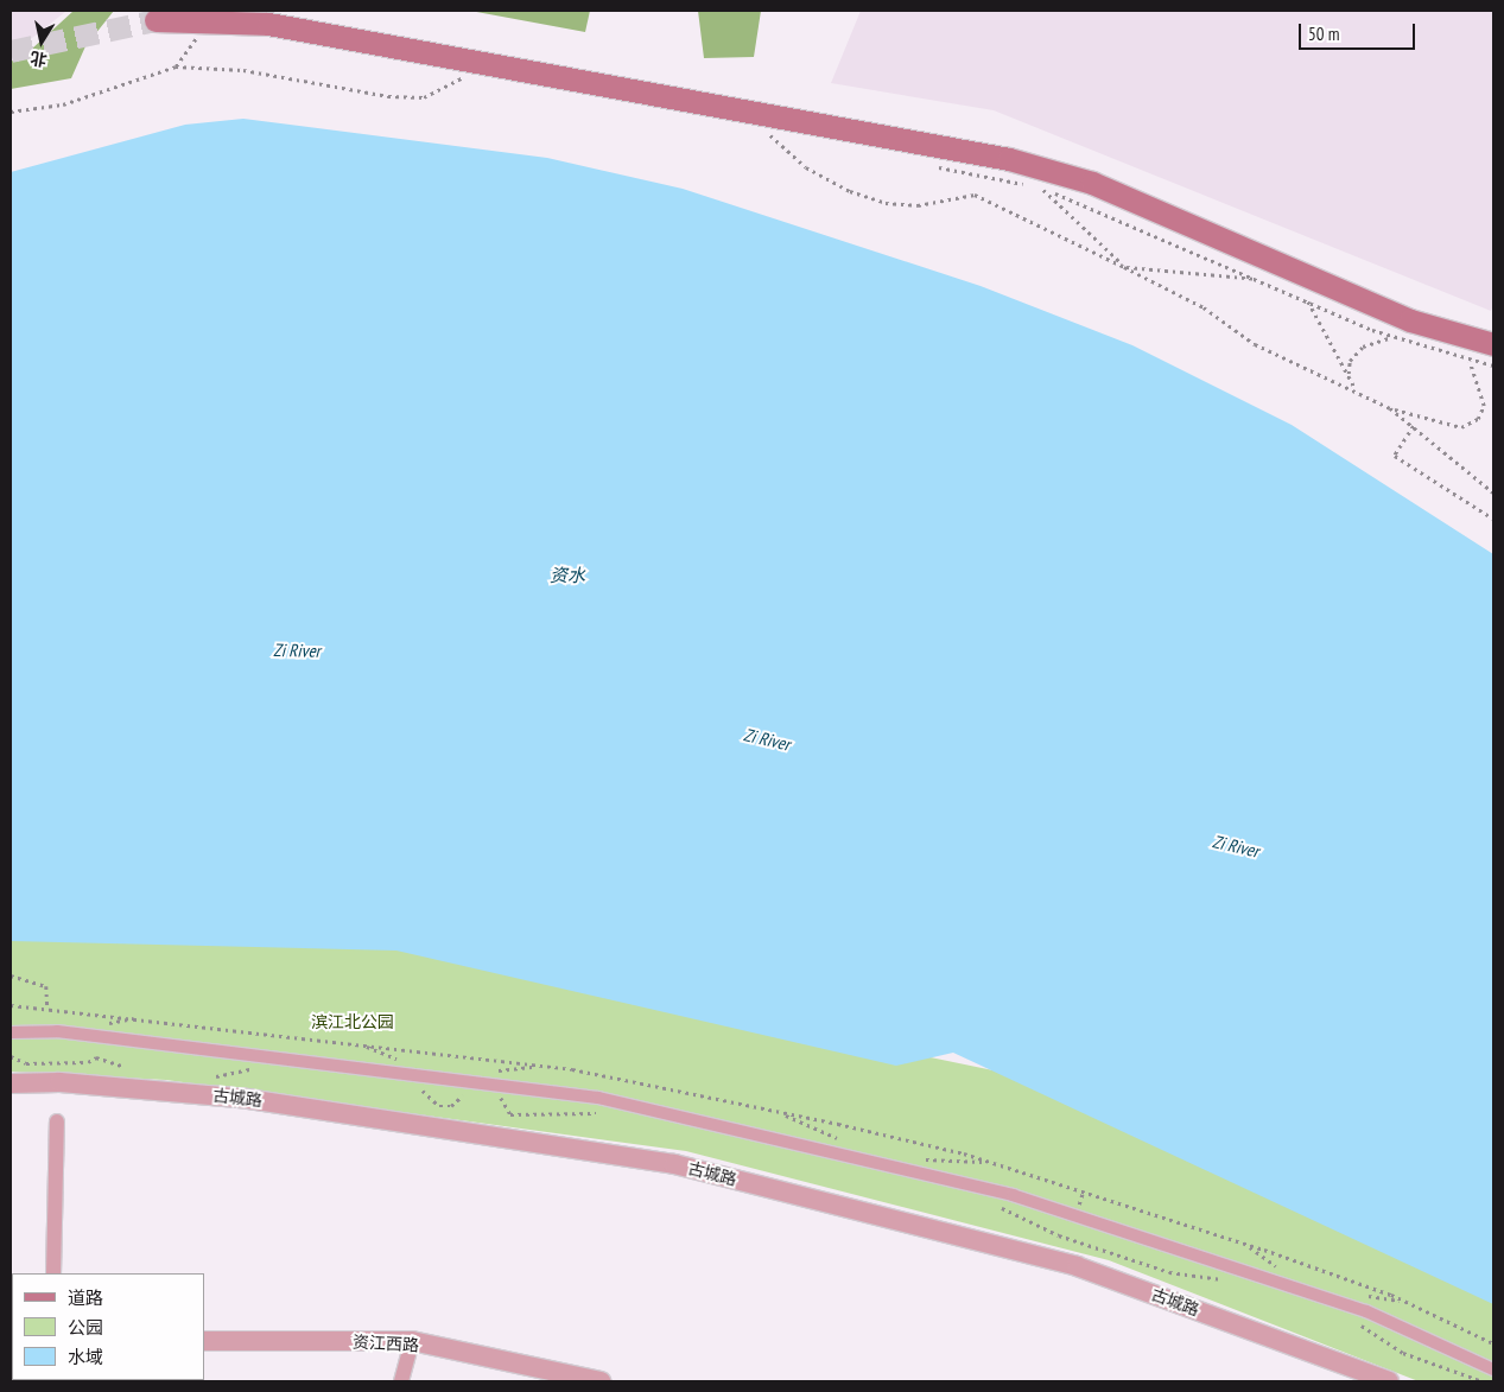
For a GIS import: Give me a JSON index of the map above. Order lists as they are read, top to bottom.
{
  "streets": {
    "street": ["古城路", "资江西路"]
  },
  "water": ["资水", "Zi River"],
  "parks": ["滨江北公园"],
  "legend": ["道路", "公园", "水域"],
  "scale_bar": "50 m",
  "north": "bottom"
}
